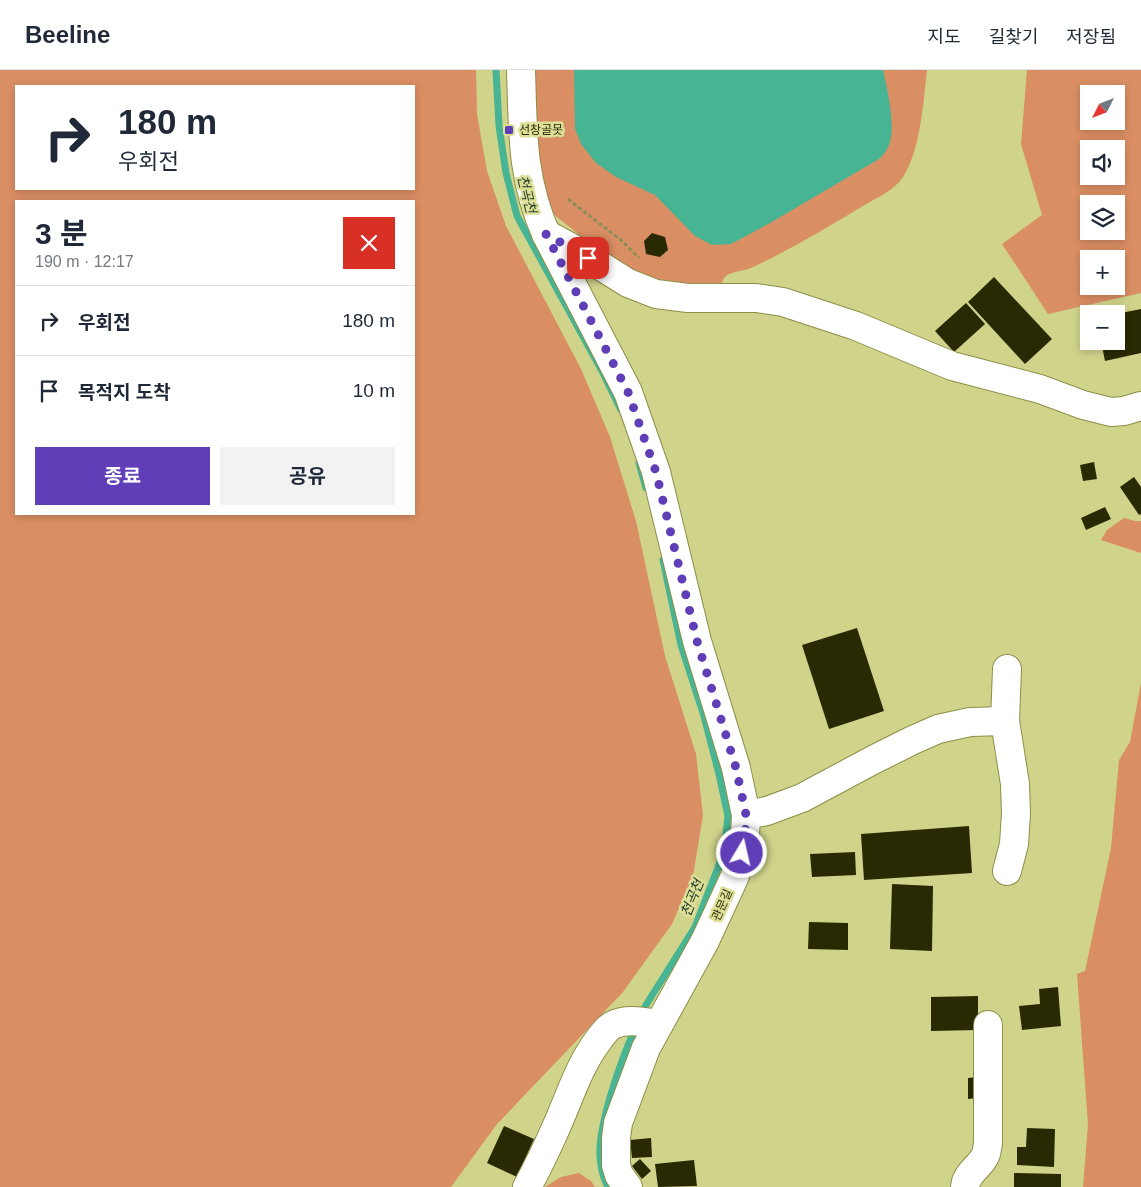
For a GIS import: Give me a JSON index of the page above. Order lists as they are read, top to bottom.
{
  "streets": {
    "street": ["관문길"]
  },
  "water": ["천곡천"],
  "places": {
    "transit": ["선창골못"]
  },
  "north": "bottom left",
  "page": {
    "header": "Beeline",
    "nav": ["지도", "길찾기", "저장됨"],
    "map_buttons": ["+", "−"],
    "turn": ["180 m", "우회전"],
    "heading": ["3 분", "190 m · 12:17"],
    "list": [
      {
        "name": "우회전",
        "value": "180 m"
      },
      {
        "name": "목적지 도착",
        "value": "10 m"
      }
    ],
    "buttons": ["종료", "공유"]
  }
}
